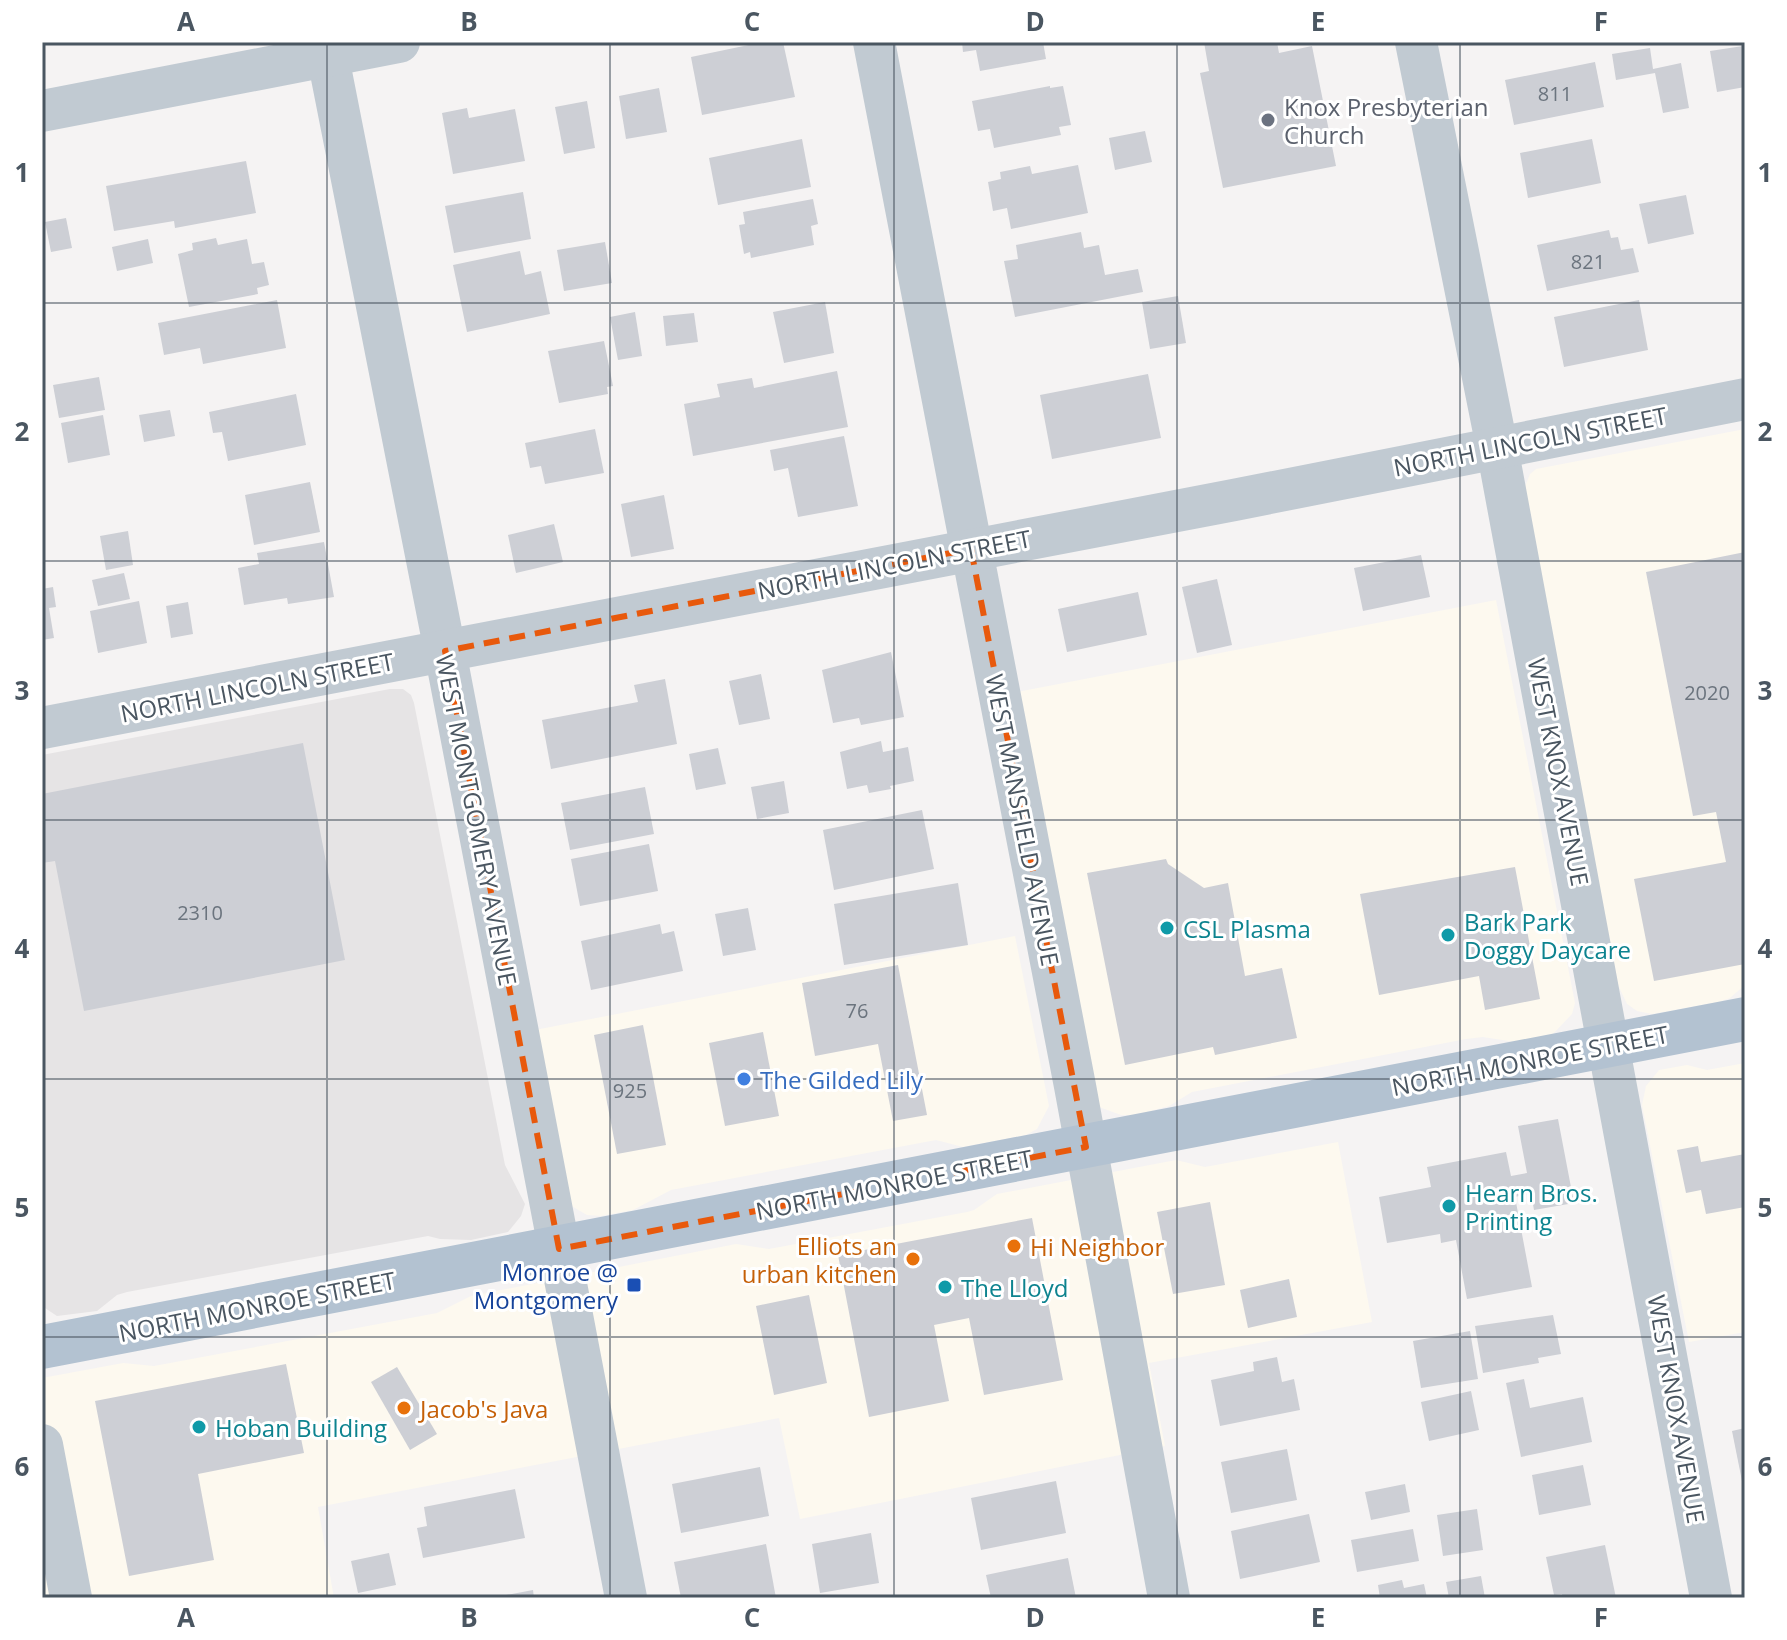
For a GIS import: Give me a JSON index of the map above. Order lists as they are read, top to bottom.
{
  "streets": {
    "main road": ["NORTH MONROE STREET"],
    "street": [
      "NORTH LINCOLN STREET",
      "WEST KNOX AVENUE",
      "WEST MONTGOMERY AVENUE",
      "WEST MANSFIELD AVENUE"
    ]
  },
  "crossings": [
    ["NORTH LINCOLN STREET", "WEST KNOX AVENUE"],
    ["NORTH LINCOLN STREET", "WEST MONTGOMERY AVENUE"],
    ["NORTH LINCOLN STREET", "WEST MANSFIELD AVENUE"],
    ["WEST KNOX AVENUE", "NORTH MONROE STREET"],
    ["WEST MONTGOMERY AVENUE", "NORTH MONROE STREET"],
    ["WEST MANSFIELD AVENUE", "NORTH MONROE STREET"]
  ],
  "places": {
    "other": [
      "Knox Presbyterian Church",
      "CSL Plasma",
      "Bark Park Doggy Daycare",
      "The Gilded Lily",
      "Hearn Bros. Printing",
      "Hi Neighbor",
      "Elliots an urban kitchen",
      "The Lloyd",
      "Jacob's Java",
      "Hoban Building"
    ],
    "transit": ["Monroe @ Montgomery"]
  },
  "house_numbers": [
    "811",
    "821",
    "2020",
    "2310",
    "76",
    "925"
  ],
  "grid": {
    "columns": [
      "A",
      "B",
      "C",
      "D",
      "E",
      "F"
    ],
    "rows": [
      "1",
      "2",
      "3",
      "4",
      "5",
      "6"
    ]
  }
}
